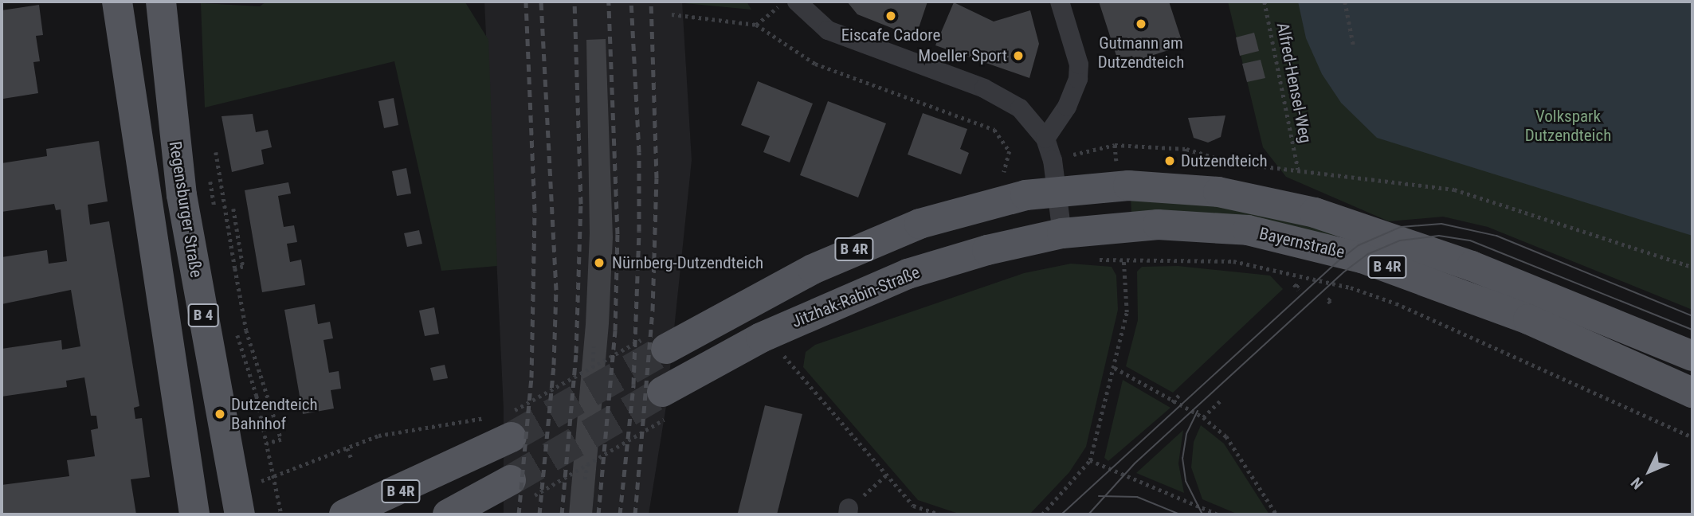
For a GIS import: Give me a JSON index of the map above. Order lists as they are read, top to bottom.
{
  "streets": {
    "main road": [
      "Regensburger Straße",
      "Bayernstraße",
      "B 4R",
      "Jitzhak-Rabin-Straße",
      "B 4"
    ],
    "path": ["Alfred-Hensel-Weg"]
  },
  "crossings": [
    ["Bayernstraße", "B 4R"],
    ["Bayernstraße", "Jitzhak-Rabin-Straße"]
  ],
  "parks": ["Volkspark Dutzendteich"],
  "places": [
    "Eiscafe Cadore",
    "Gutmann am Dutzendteich",
    "Moeller Sport",
    "Dutzendteich",
    "Nürnberg-Dutzendteich",
    "Dutzendteich Bahnhof"
  ],
  "north": "bottom left"
}
